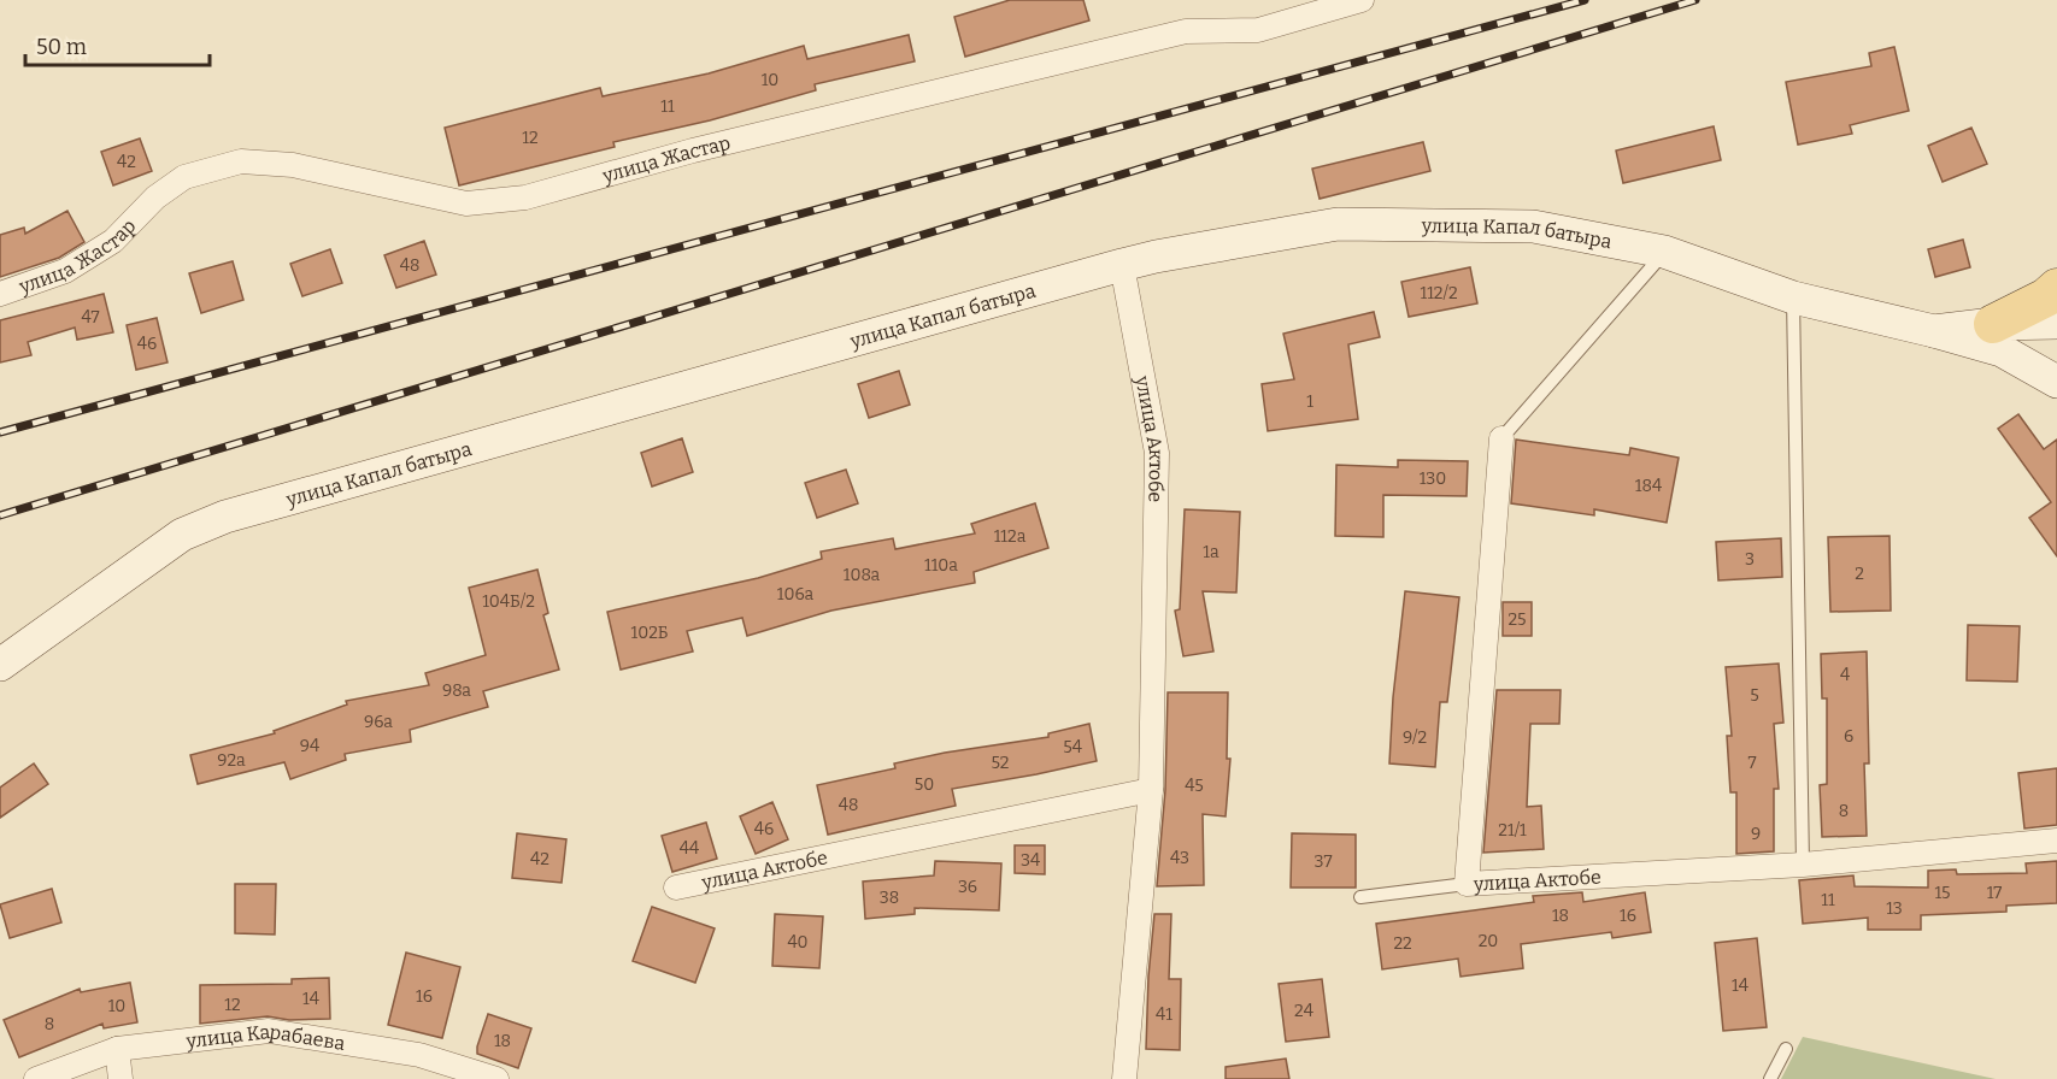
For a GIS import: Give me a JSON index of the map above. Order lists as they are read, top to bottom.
{
  "streets": {
    "main road": ["улица Капал батыра"],
    "street": ["улица Жастар", "улица Актобе", "улица Карабаева"]
  },
  "crossings": [
    ["улица Капал батыра", "улица Актобе"]
  ],
  "house_numbers": [
    "10",
    "11",
    "12",
    "42",
    "48",
    "112/2",
    "47",
    "46",
    "1",
    "130",
    "184",
    "112а",
    "1а",
    "3",
    "110а",
    "2",
    "108а",
    "106а",
    "104Б/2",
    "25",
    "102Б",
    "4",
    "98а",
    "5",
    "96а",
    "6",
    "9/2",
    "94",
    "54",
    "92а",
    "52",
    "7",
    "50",
    "45",
    "48",
    "8",
    "46",
    "21/1",
    "9",
    "44",
    "43",
    "42",
    "34",
    "37",
    "36",
    "15",
    "17",
    "38",
    "11",
    "13",
    "18",
    "16",
    "20",
    "40",
    "22",
    "14",
    "16",
    "14",
    "12",
    "10",
    "24",
    "41",
    "8",
    "18"
  ],
  "scale_bar": "50 m"
}
